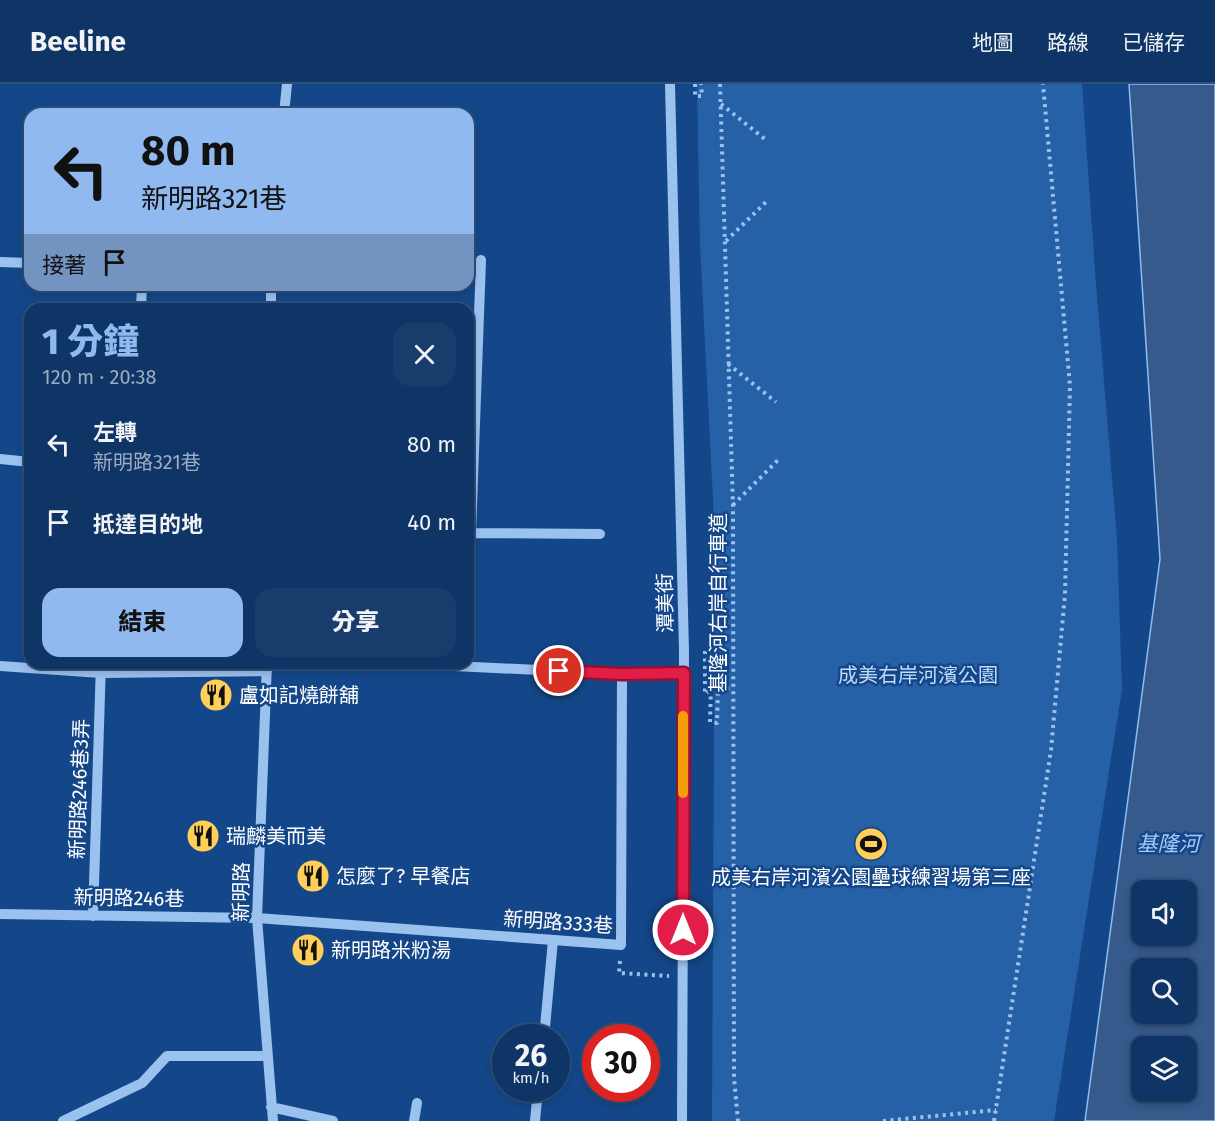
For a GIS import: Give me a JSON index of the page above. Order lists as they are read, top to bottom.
{
  "streets": {
    "street": [
      "潭美街",
      "新明路246巷3弄",
      "新明路",
      "新明路246巷",
      "新明路333巷"
    ],
    "path": ["基隆河右岸自行車道"]
  },
  "crossings": [
    ["新明路246巷3弄", "新明路246巷"],
    ["新明路", "新明路246巷"],
    ["新明路", "新明路333巷"],
    ["新明路246巷", "新明路333巷"]
  ],
  "water": ["基隆河"],
  "parks": ["成美右岸河濱公園"],
  "places": {
    "restaurant": [
      "盧如記燒餅舖",
      "瑞麟美而美",
      "怎麼了? 早餐店",
      "新明路米粉湯"
    ],
    "sports": ["成美右岸河濱公園壘球練習場第三座"]
  },
  "page": {
    "header": "Beeline",
    "nav": ["地圖", "路線", "已儲存"],
    "turn": ["80 m", "新明路321巷"],
    "then": "接著",
    "heading": ["1 分鐘", "120 m · 20:38"],
    "list": [
      {
        "name": "左轉",
        "note": "新明路321巷",
        "value": "80 m"
      },
      {
        "name": "抵達目的地",
        "value": "40 m"
      }
    ],
    "buttons": ["結束", "分享"],
    "speed": "26 km/h",
    "limit": "30"
  }
}
